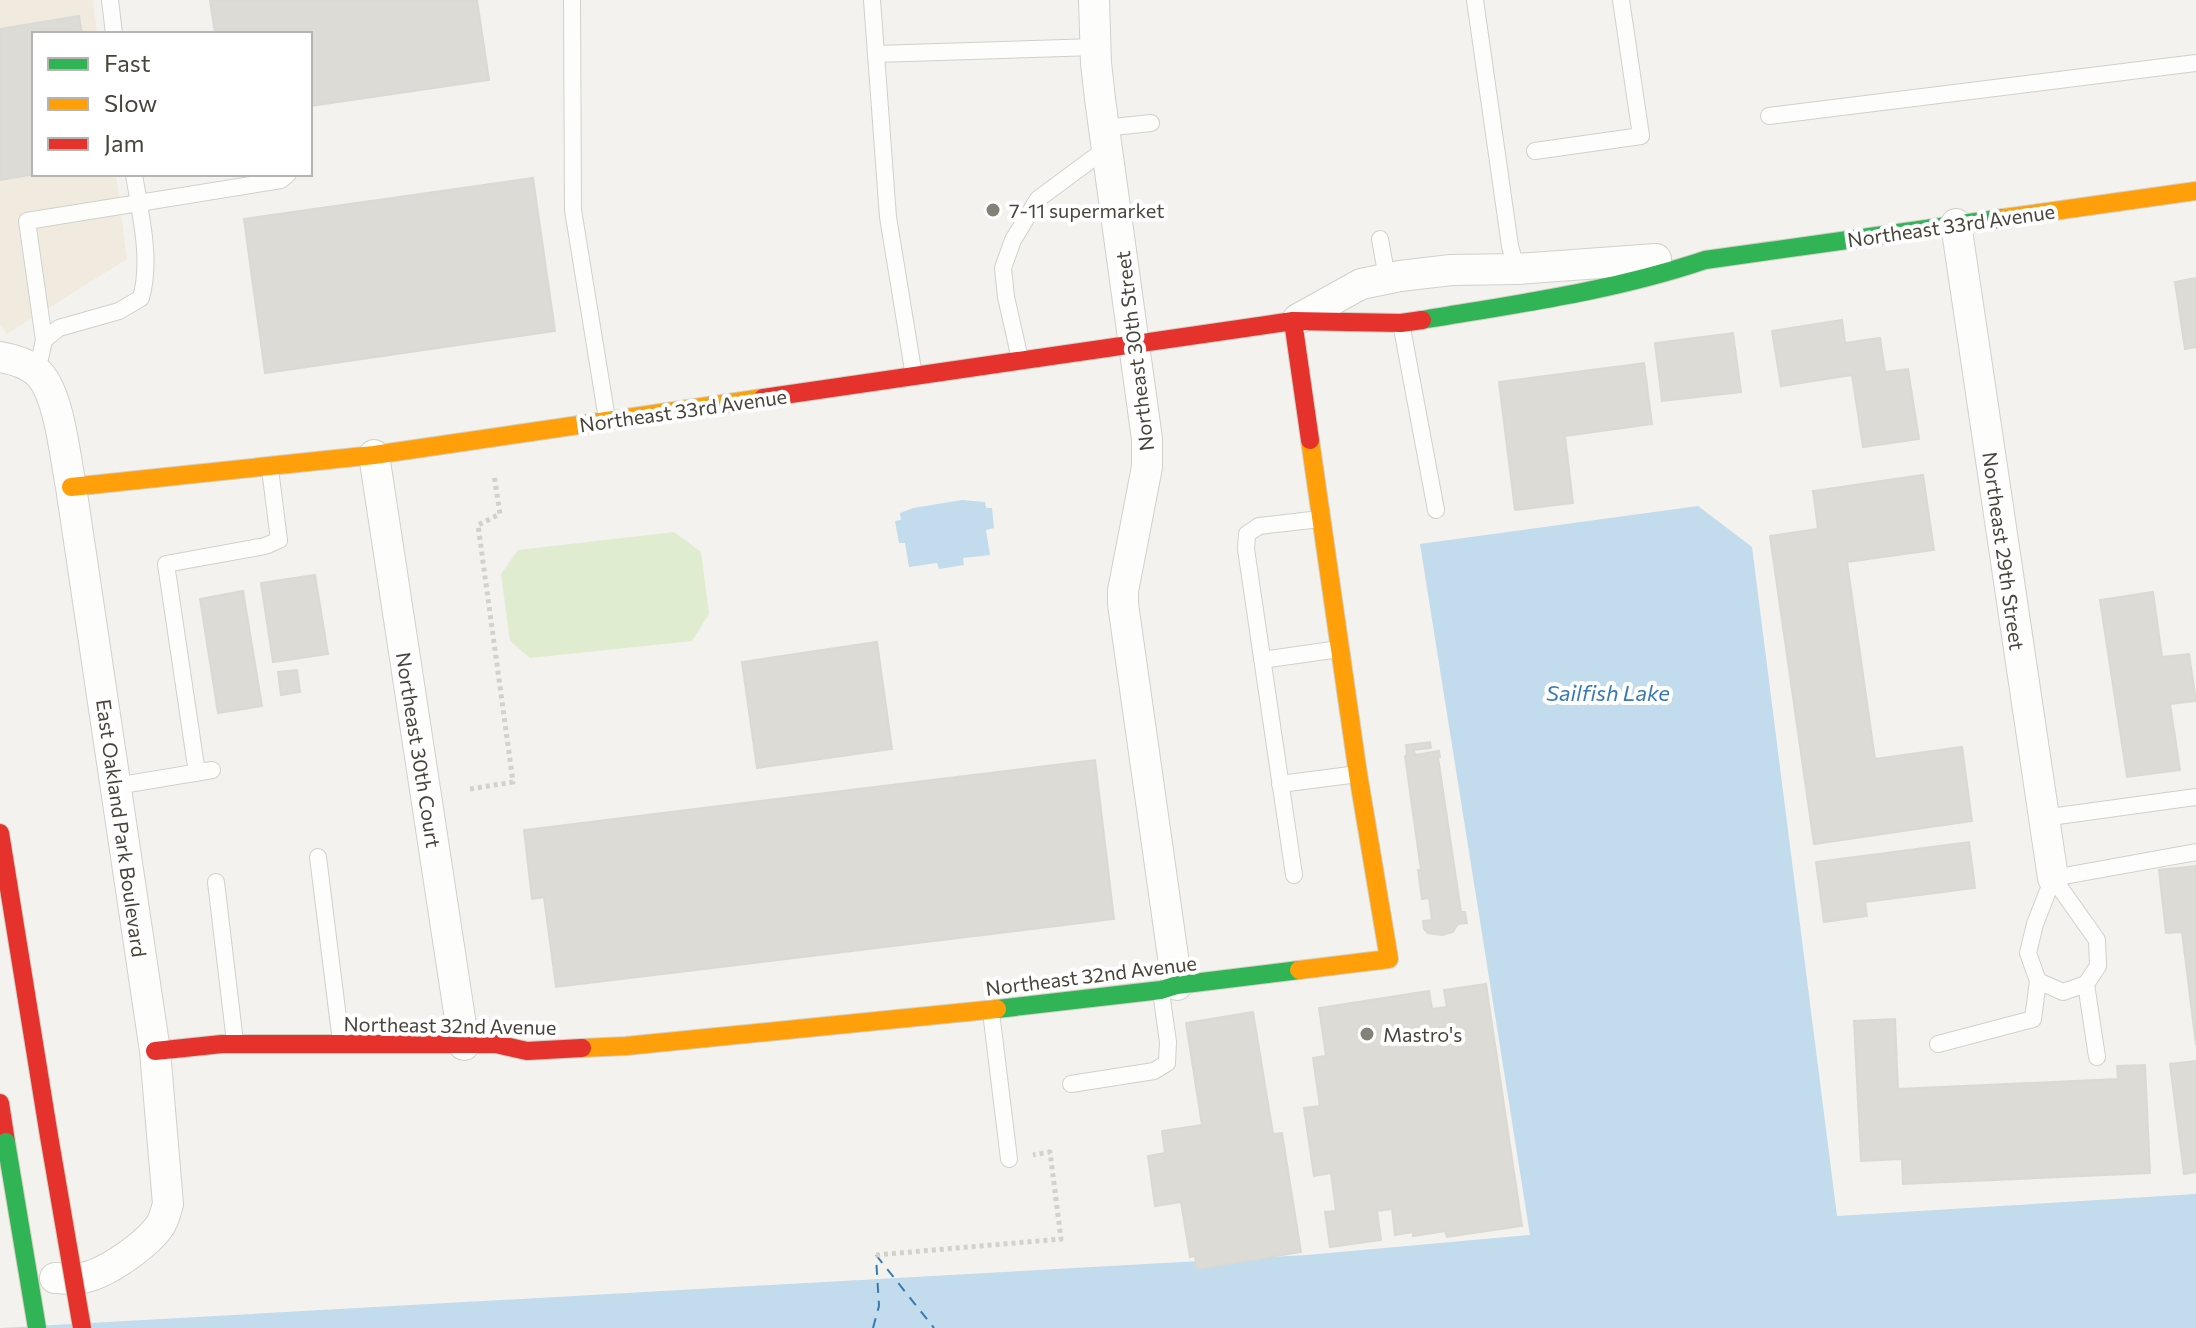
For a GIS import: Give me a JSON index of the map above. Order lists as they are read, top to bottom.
{
  "streets": {
    "street": [
      "Northeast 33rd Avenue",
      "Northeast 30th Street",
      "Northeast 29th Street",
      "Northeast 30th Court",
      "East Oakland Park Boulevard",
      "Northeast 32nd Avenue"
    ]
  },
  "crossings": [
    ["Northeast 33rd Avenue", "Northeast 30th Street"],
    ["Northeast 33rd Avenue", "Northeast 29th Street"],
    ["Northeast 33rd Avenue", "Northeast 30th Court"],
    ["Northeast 33rd Avenue", "East Oakland Park Boulevard"],
    ["Northeast 33rd Avenue", "Northeast 32nd Avenue"],
    ["Northeast 30th Street", "Northeast 32nd Avenue"],
    ["Northeast 30th Court", "Northeast 32nd Avenue"],
    ["East Oakland Park Boulevard", "Northeast 32nd Avenue"]
  ],
  "water": ["Sailfish Lake"],
  "places": ["7-11 supermarket", "Mastro's"],
  "legend": ["Fast", "Slow", "Jam"]
}
